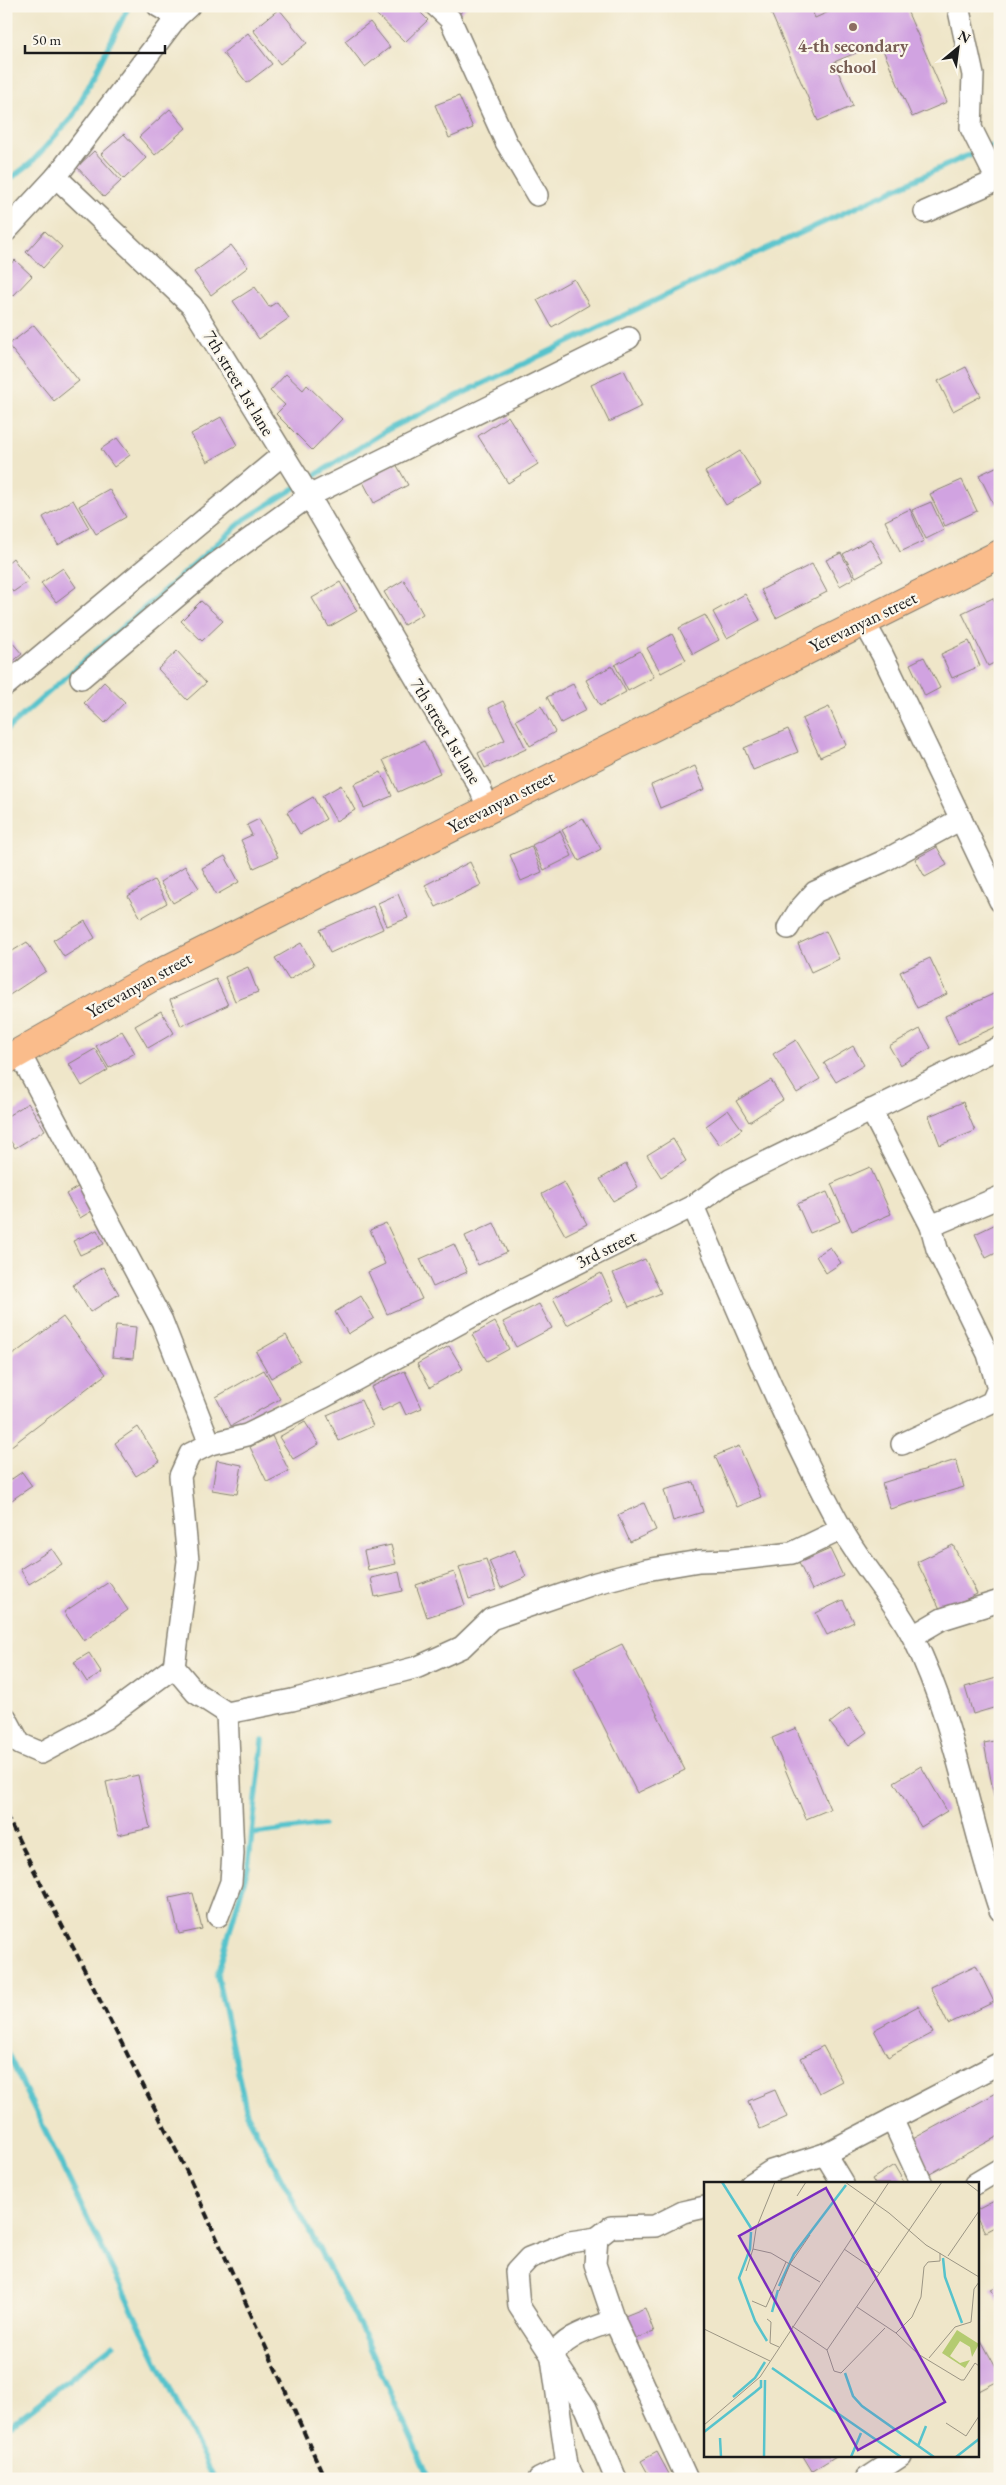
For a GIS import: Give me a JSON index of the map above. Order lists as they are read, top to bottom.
{
  "streets": {
    "main road": ["Yerevanyan street"],
    "street": ["7th street 1st lane", "3rd street"]
  },
  "crossings": [
    ["7th street 1st lane", "Yerevanyan street"]
  ],
  "places": ["4-th secondary school"],
  "scale_bar": "50 m",
  "north": "top right"
}
